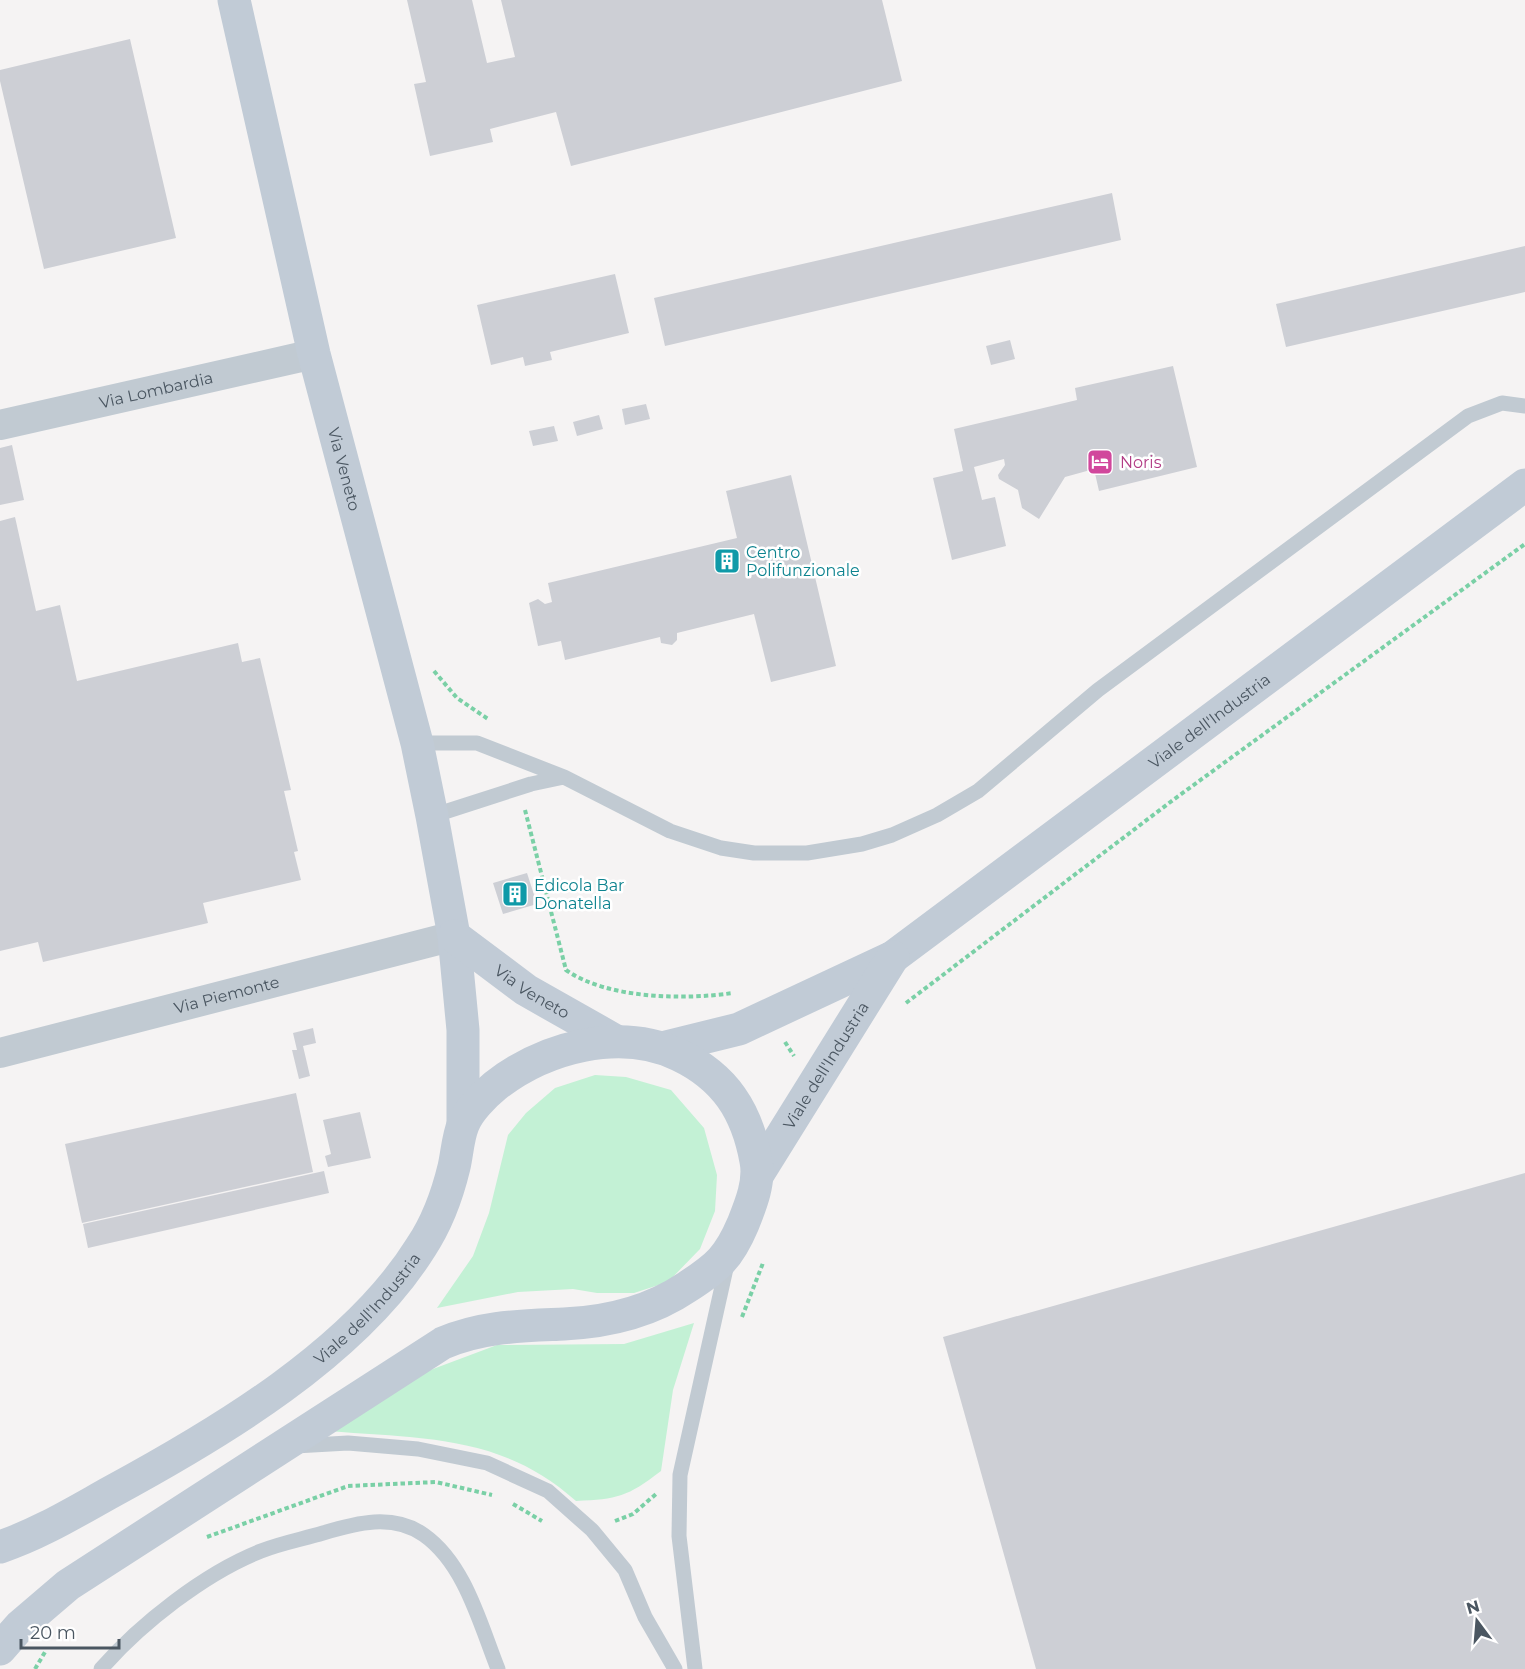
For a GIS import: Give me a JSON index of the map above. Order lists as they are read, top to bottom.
{
  "streets": {
    "main road": ["Via Veneto", "Viale dell'Industria"],
    "street": ["Via Lombardia", "Via Piemonte"]
  },
  "crossings": [
    ["Via Lombardia", "Via Veneto"],
    ["Via Veneto", "Viale dell'Industria"],
    ["Via Veneto", "Via Piemonte"]
  ],
  "places": {
    "hotel": ["Noris"],
    "building": ["Centro Polifunzionale", "Edicola Bar Donatella"]
  },
  "scale_bar": "20 m",
  "north": "top"
}
